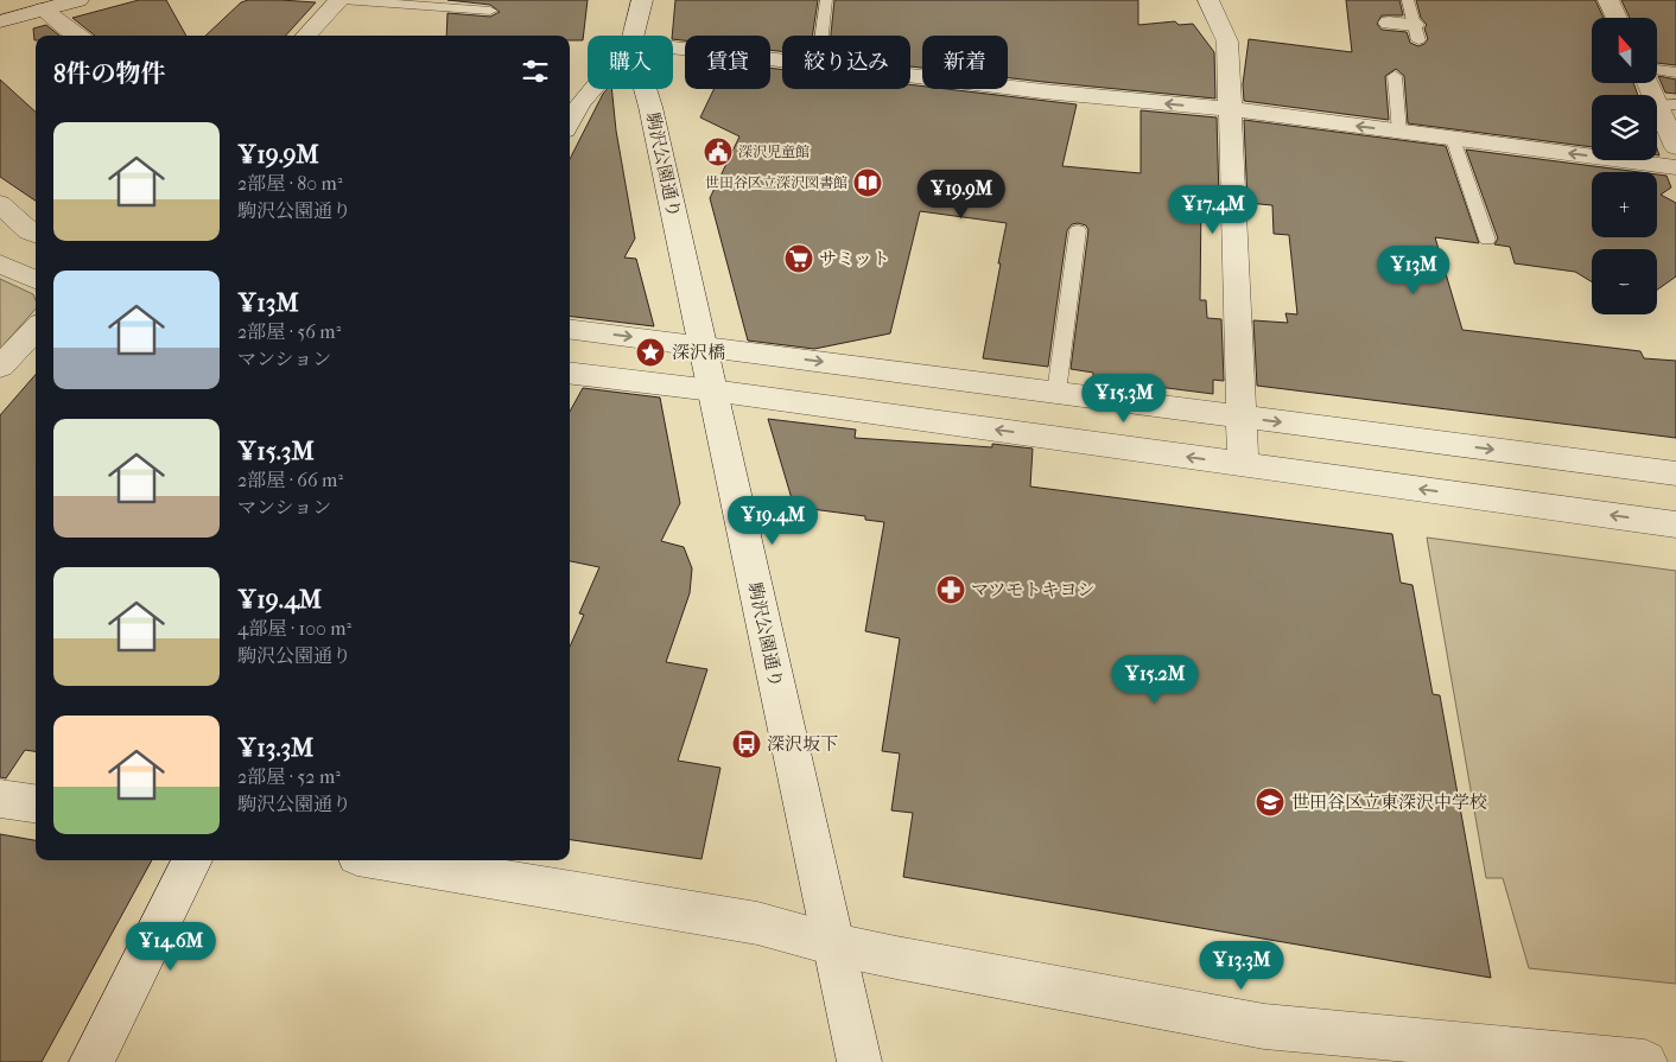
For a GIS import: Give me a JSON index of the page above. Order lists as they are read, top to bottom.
{
  "streets": {
    "street": ["駒沢公園通り"]
  },
  "places": {
    "public building": ["深沢児童館"],
    "library": ["世田谷区立深沢図書館"],
    "supermarket": ["サミット"],
    "place": ["深沢橋"],
    "pharmacy": ["マツモトキヨシ"],
    "bus stop": ["深沢坂下"],
    "school or university": ["世田谷区立東深沢中学校"]
  },
  "north": "top",
  "page": {
    "map_buttons": ["+", "−"],
    "chip": [
      "購入",
      "賃貸",
      "絞り込み",
      "新着"
    ],
    "heading": "8件の物件",
    "list": [
      {
        "name": "¥19.9M",
        "note": "2部屋 · 80 m² · 駒沢公園通り"
      },
      {
        "name": "¥13M",
        "note": "2部屋 · 56 m² · マンション"
      },
      {
        "name": "¥15.3M",
        "note": "2部屋 · 66 m² · マンション"
      },
      {
        "name": "¥19.4M",
        "note": "4部屋 · 100 m² · 駒沢公園通り"
      },
      {
        "name": "¥13.3M",
        "note": "2部屋 · 52 m² · 駒沢公園通り"
      }
    ],
    "price": [
      "¥19.9M",
      "¥17.4M",
      "¥13M",
      "¥15.3M",
      "¥19.4M",
      "¥15.2M",
      "¥14.6M",
      "¥13.3M"
    ]
  }
}
